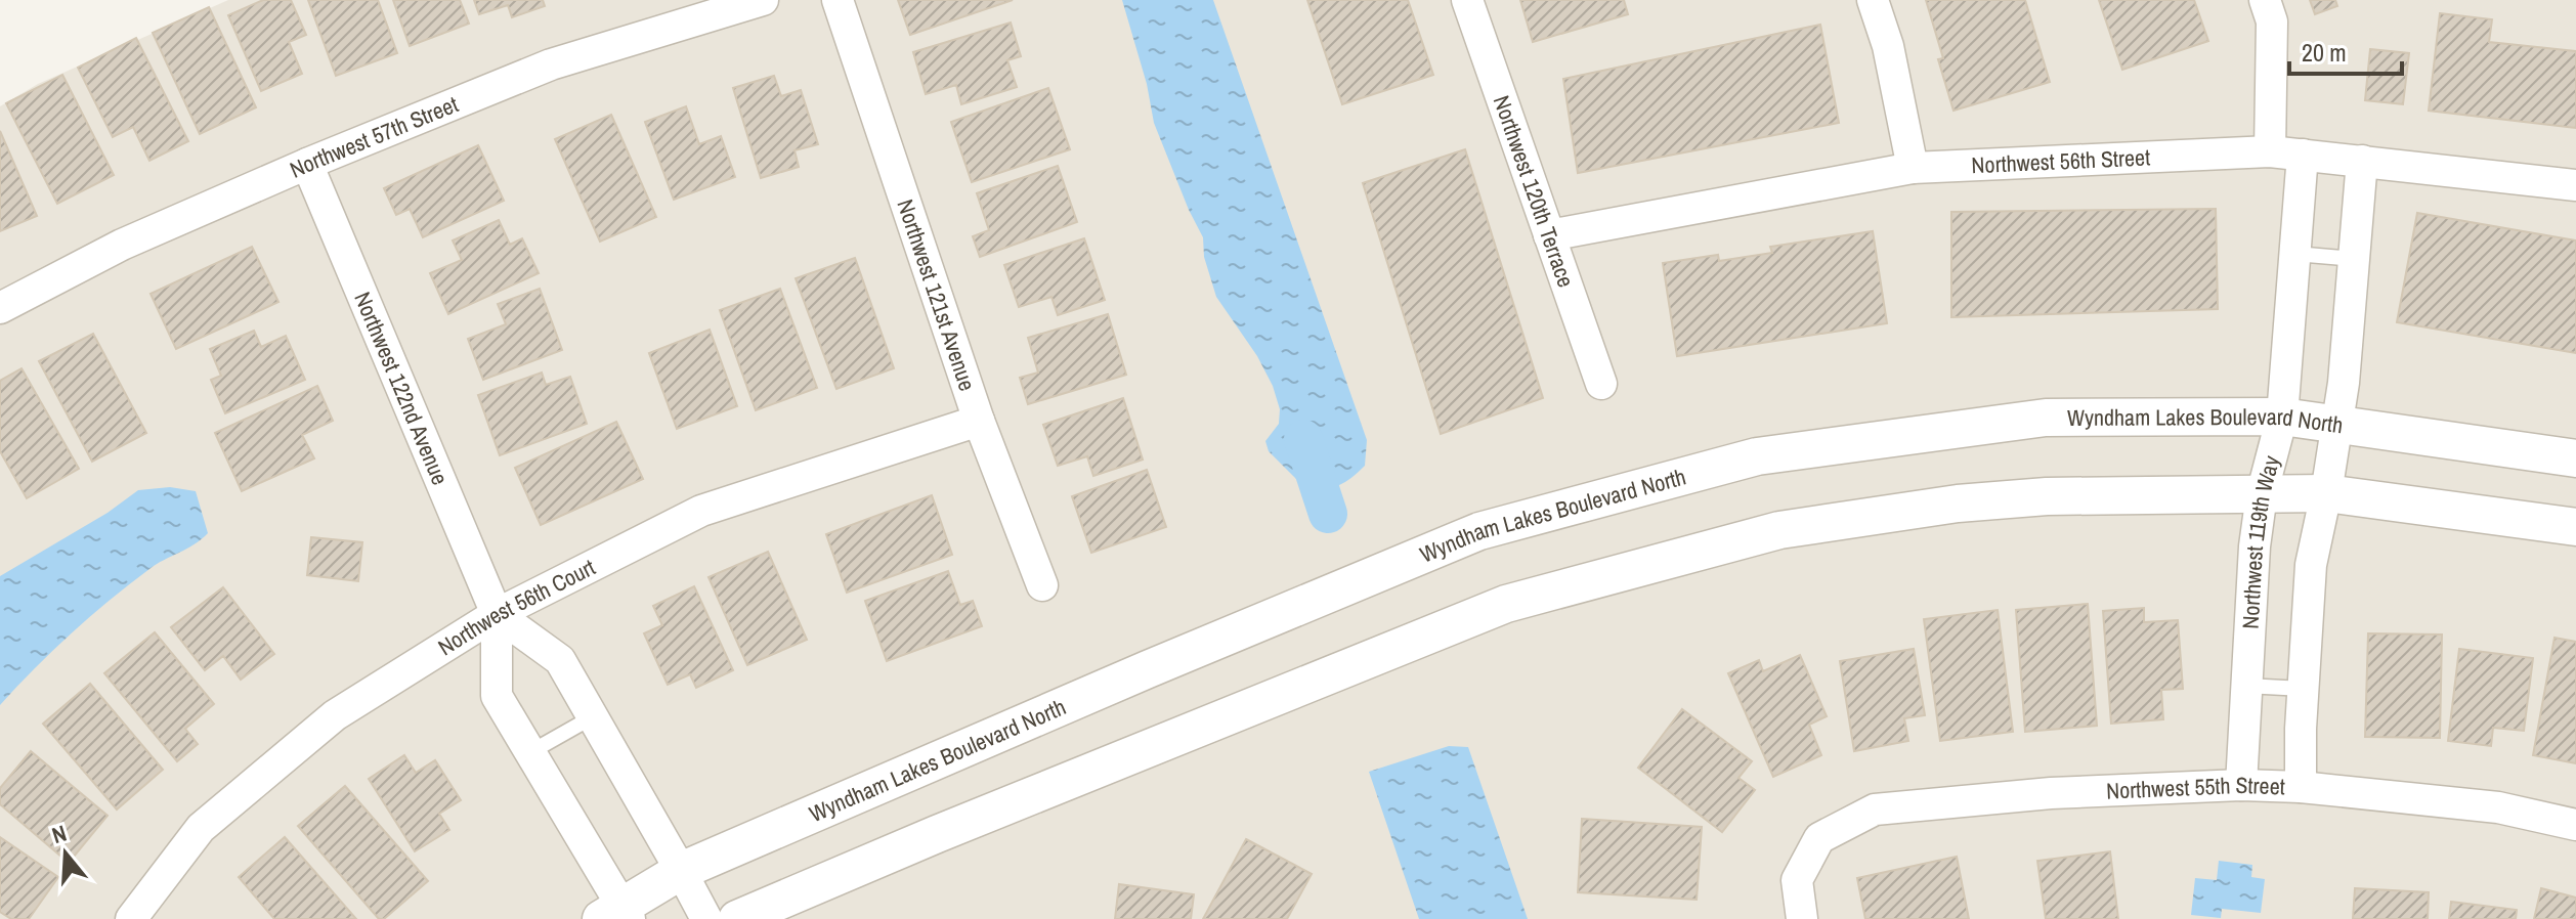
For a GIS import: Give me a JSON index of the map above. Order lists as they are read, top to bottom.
{
  "streets": {
    "street": [
      "Northwest 57th Street",
      "Northwest 56th Street",
      "Northwest 120th Terrace",
      "Northwest 121st Avenue",
      "Northwest 122nd Avenue",
      "Wyndham Lakes Boulevard North",
      "Northwest 119th Way",
      "Northwest 56th Court",
      "Northwest 55th Street"
    ]
  },
  "crossings": [
    ["Northwest 57th Street", "Northwest 122nd Avenue"],
    ["Northwest 56th Street", "Northwest 120th Terrace"],
    ["Northwest 56th Street", "Northwest 119th Way"],
    ["Northwest 121st Avenue", "Northwest 56th Court"],
    ["Northwest 122nd Avenue", "Wyndham Lakes Boulevard North"],
    ["Northwest 122nd Avenue", "Northwest 56th Court"],
    ["Wyndham Lakes Boulevard North", "Northwest 119th Way"],
    ["Northwest 119th Way", "Northwest 55th Street"]
  ],
  "scale_bar": "20 m",
  "north": "top"
}
